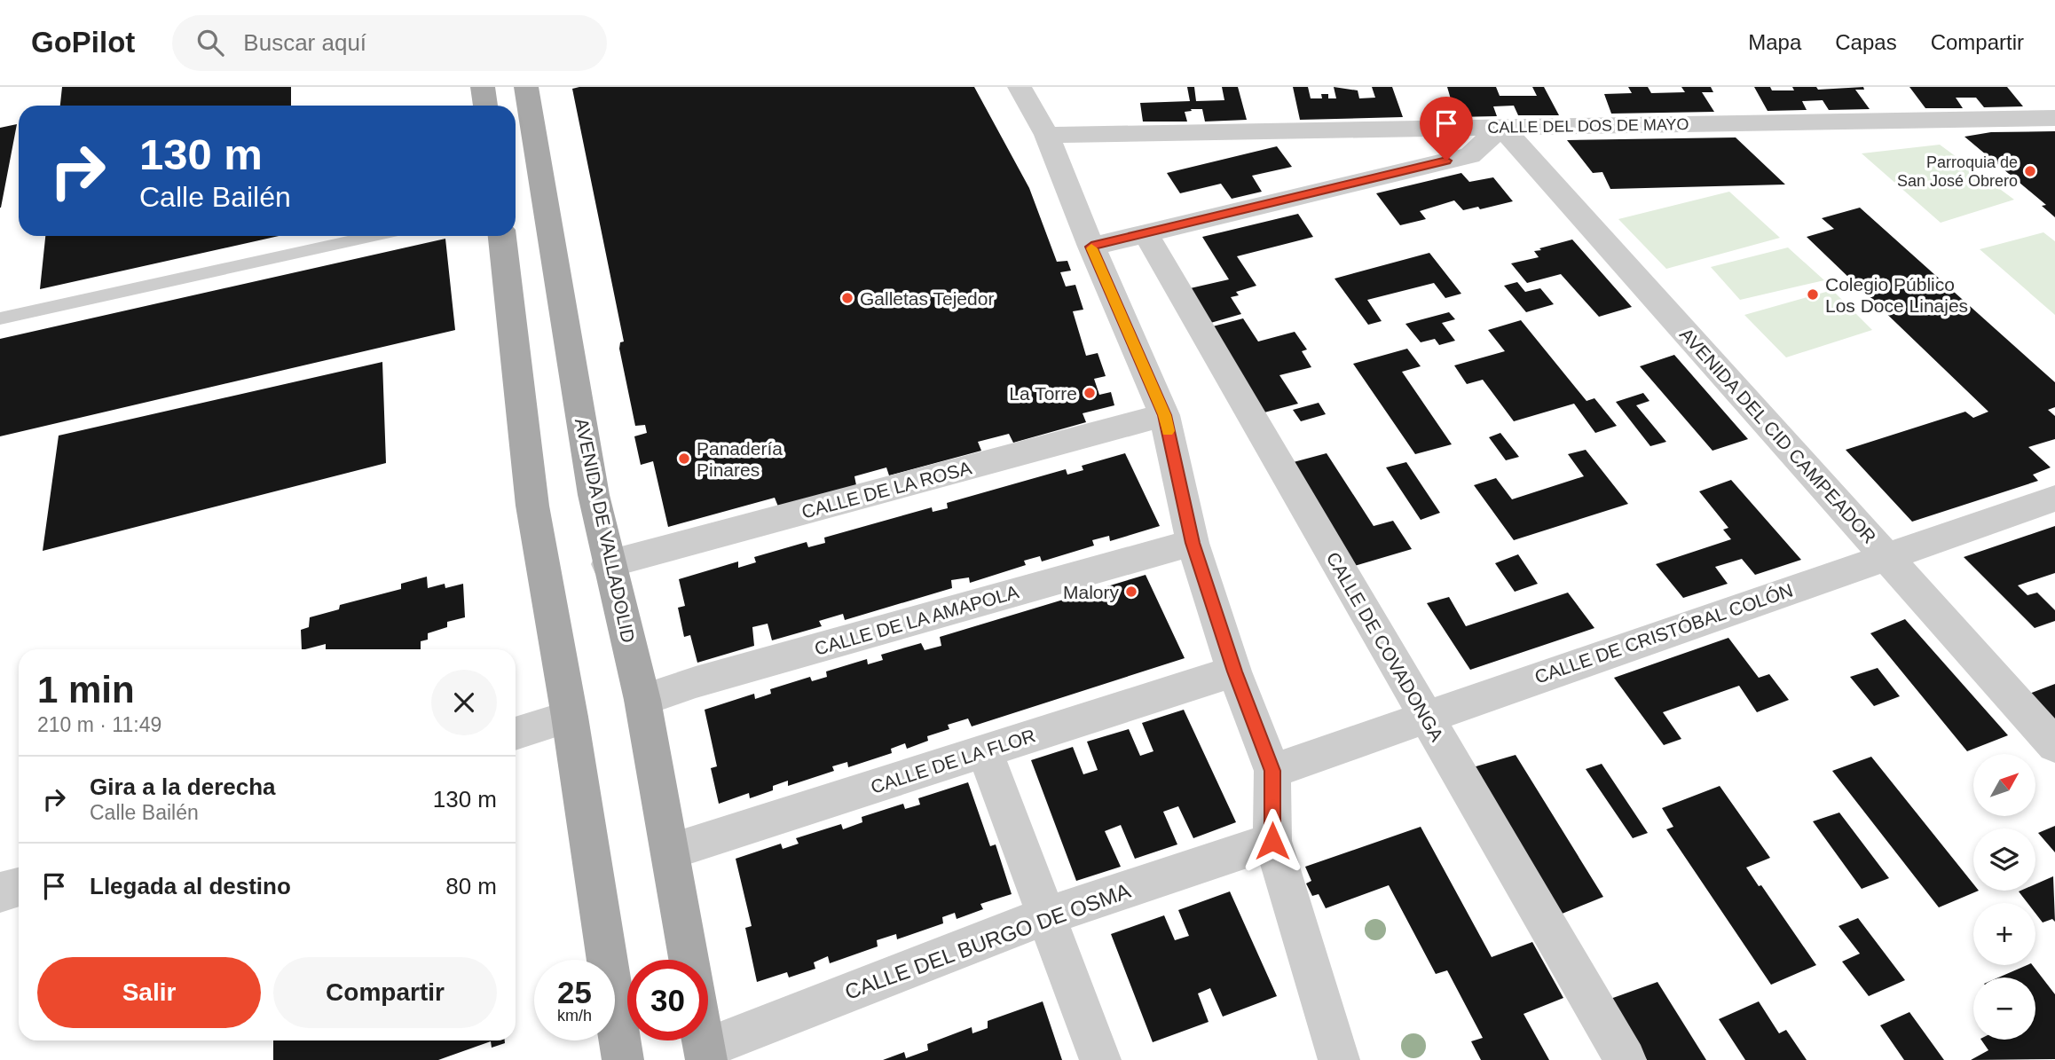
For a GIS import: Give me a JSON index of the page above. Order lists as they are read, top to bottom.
{
  "streets": {
    "main road": ["AVENIDA DE VALLADOLID"],
    "street": [
      "CALLE DEL DOS DE MAYO",
      "AVENIDA DEL CID CAMPEADOR",
      "CALLE DE LA ROSA",
      "CALLE DE LA AMAPOLA",
      "CALLE DE CRISTÓBAL COLÓN",
      "CALLE DE COVADONGA",
      "CALLE DE LA FLOR",
      "CALLE DEL BURGO DE OSMA"
    ]
  },
  "crossings": [
    ["CALLE DEL DOS DE MAYO", "AVENIDA DEL CID CAMPEADOR"],
    ["AVENIDA DEL CID CAMPEADOR", "CALLE DE CRISTÓBAL COLÓN"],
    ["CALLE DE LA ROSA", "AVENIDA DE VALLADOLID"],
    ["AVENIDA DE VALLADOLID", "CALLE DE LA AMAPOLA"],
    ["AVENIDA DE VALLADOLID", "CALLE DE LA FLOR"],
    ["CALLE DE CRISTÓBAL COLÓN", "CALLE DE COVADONGA"]
  ],
  "places": [
    "Parroquia de San José Obrero",
    "Colegio Público Los Doce Linajes",
    "Galletas Tejedor",
    "La Torre",
    "Panadería Pinares",
    "Malory"
  ],
  "north": "top right",
  "page": {
    "header": "GoPilot",
    "search": "Buscar aquí",
    "nav": ["Mapa", "Capas", "Compartir"],
    "turn": ["130 m", "Calle Bailén"],
    "heading": ["1 min", "210 m · 11:49"],
    "map_buttons": ["+", "−"],
    "list": [
      {
        "name": "Gira a la derecha",
        "note": "Calle Bailén",
        "value": "130 m"
      },
      {
        "name": "Llegada al destino",
        "value": "80 m"
      }
    ],
    "buttons": ["Salir", "Compartir"],
    "speed": "25 km/h",
    "limit": "30"
  }
}
